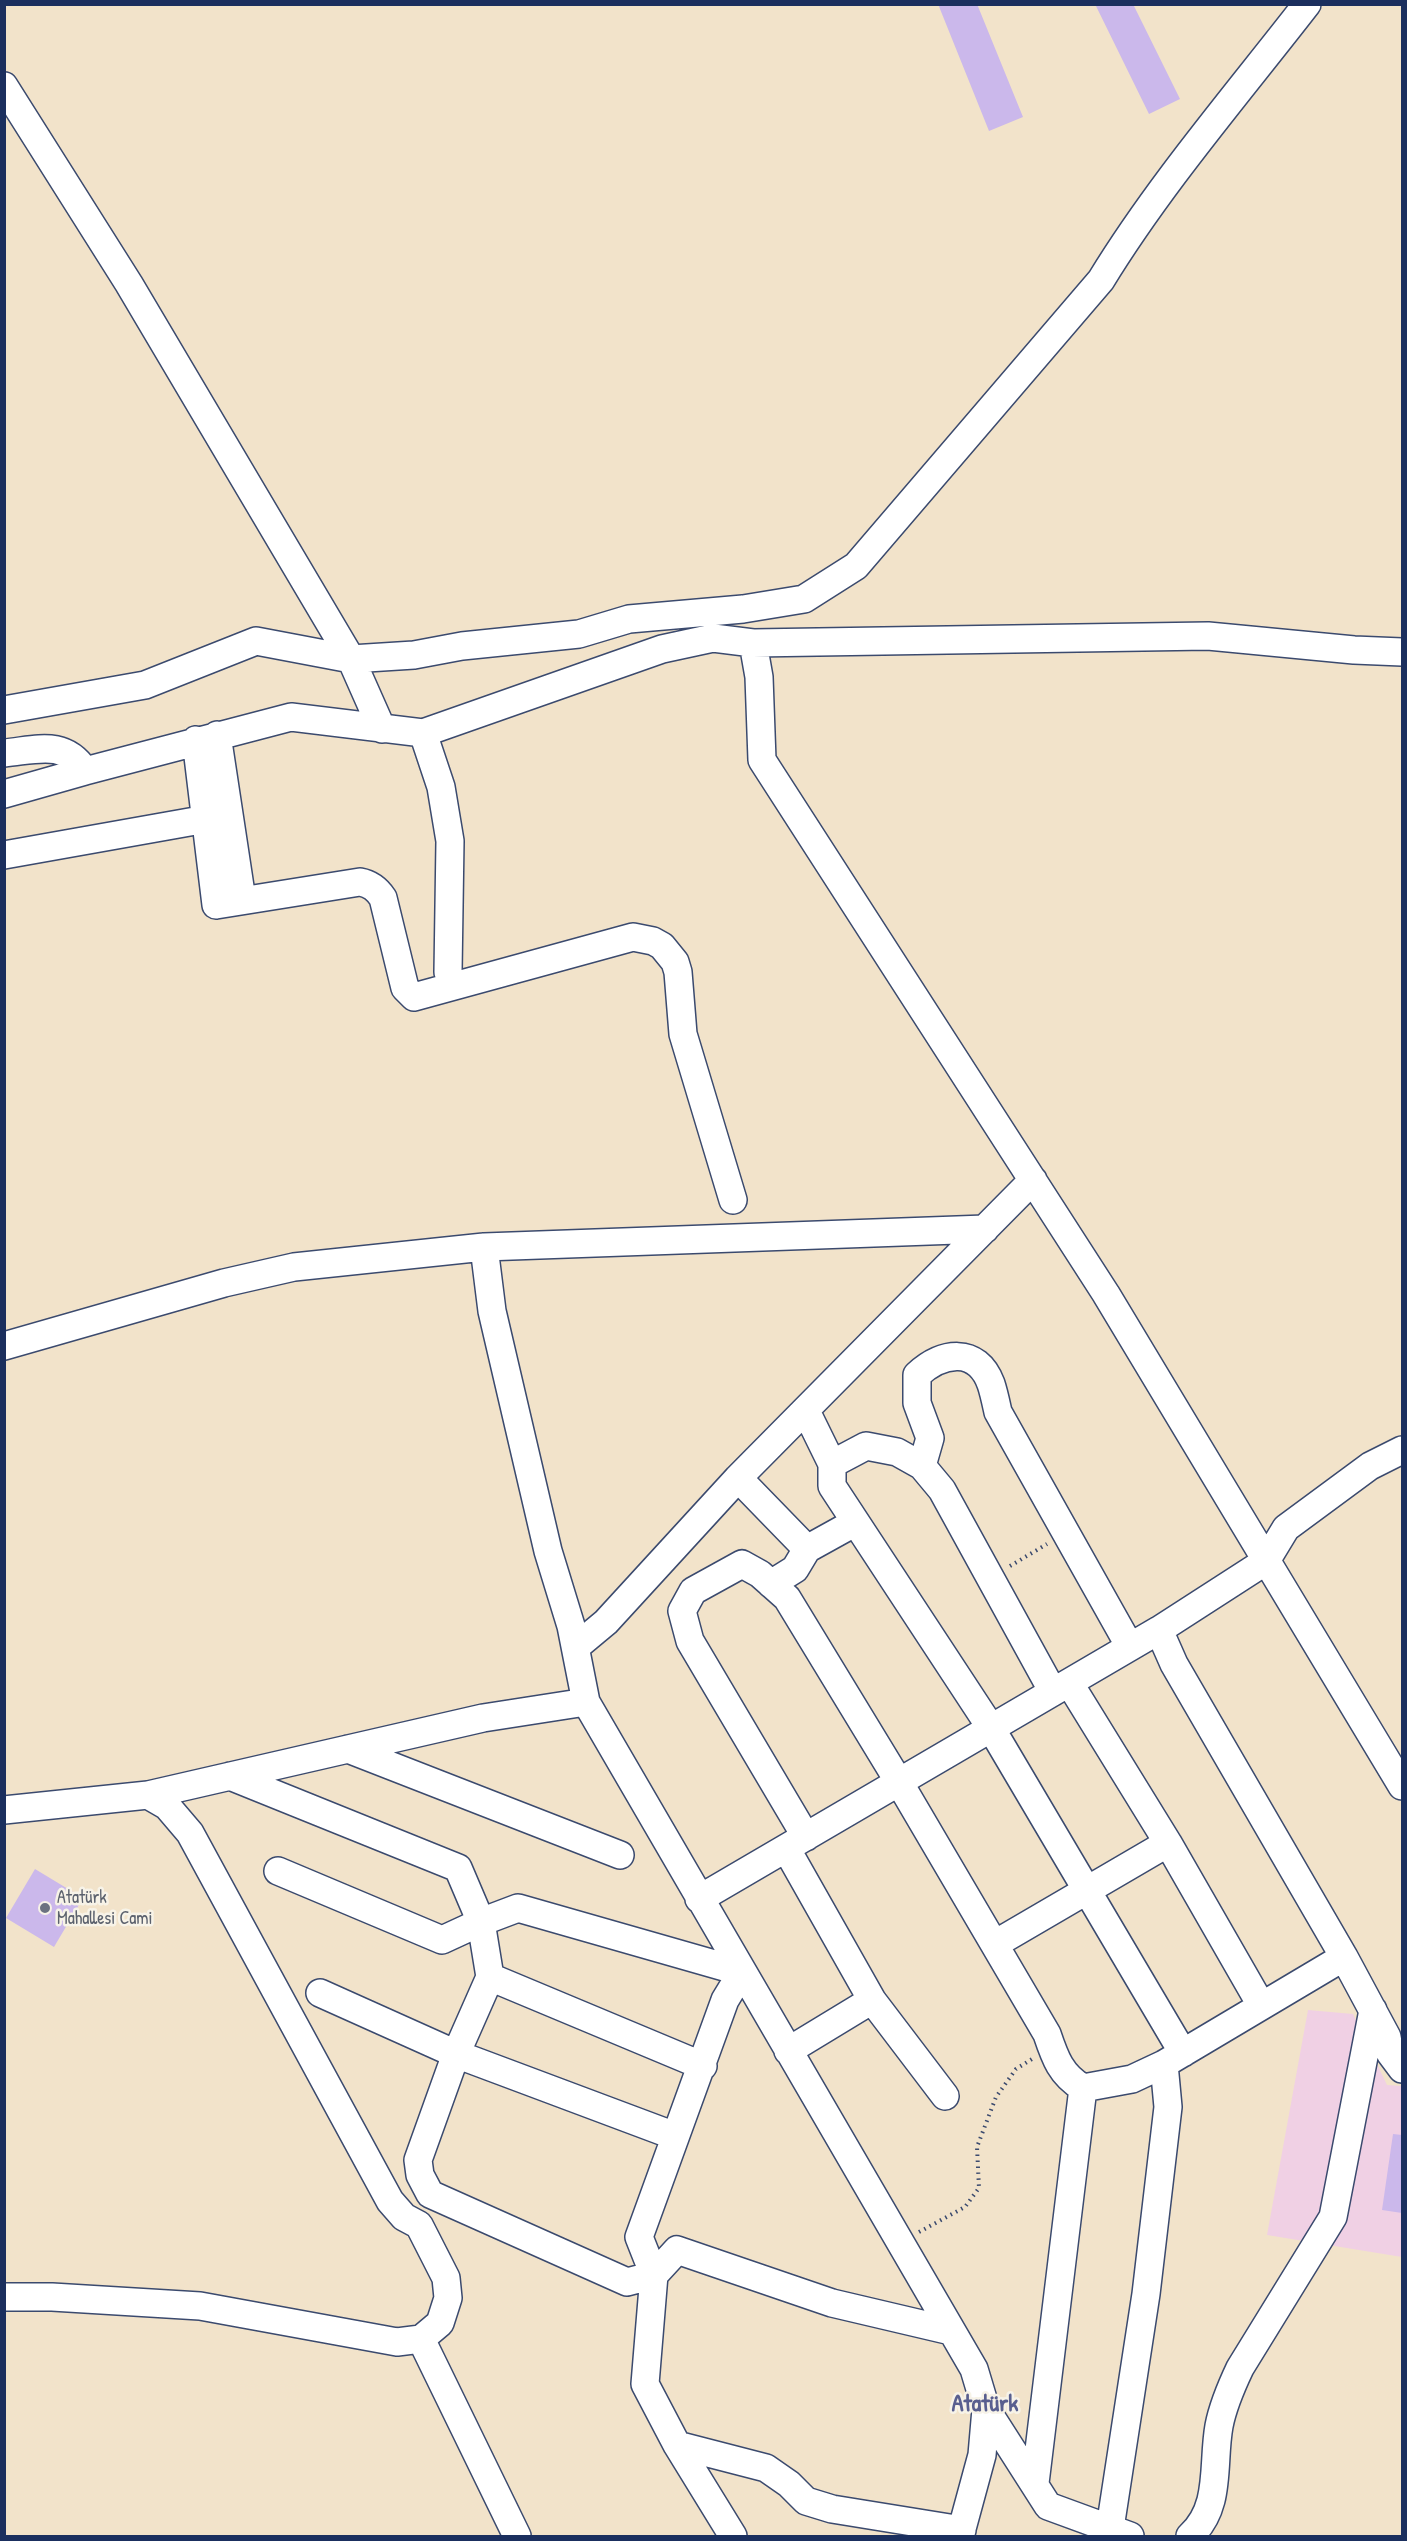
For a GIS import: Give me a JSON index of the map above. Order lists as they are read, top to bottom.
{
  "districts": ["Atatürk"],
  "places": ["Atatürk Mahallesi Cami"]
}
